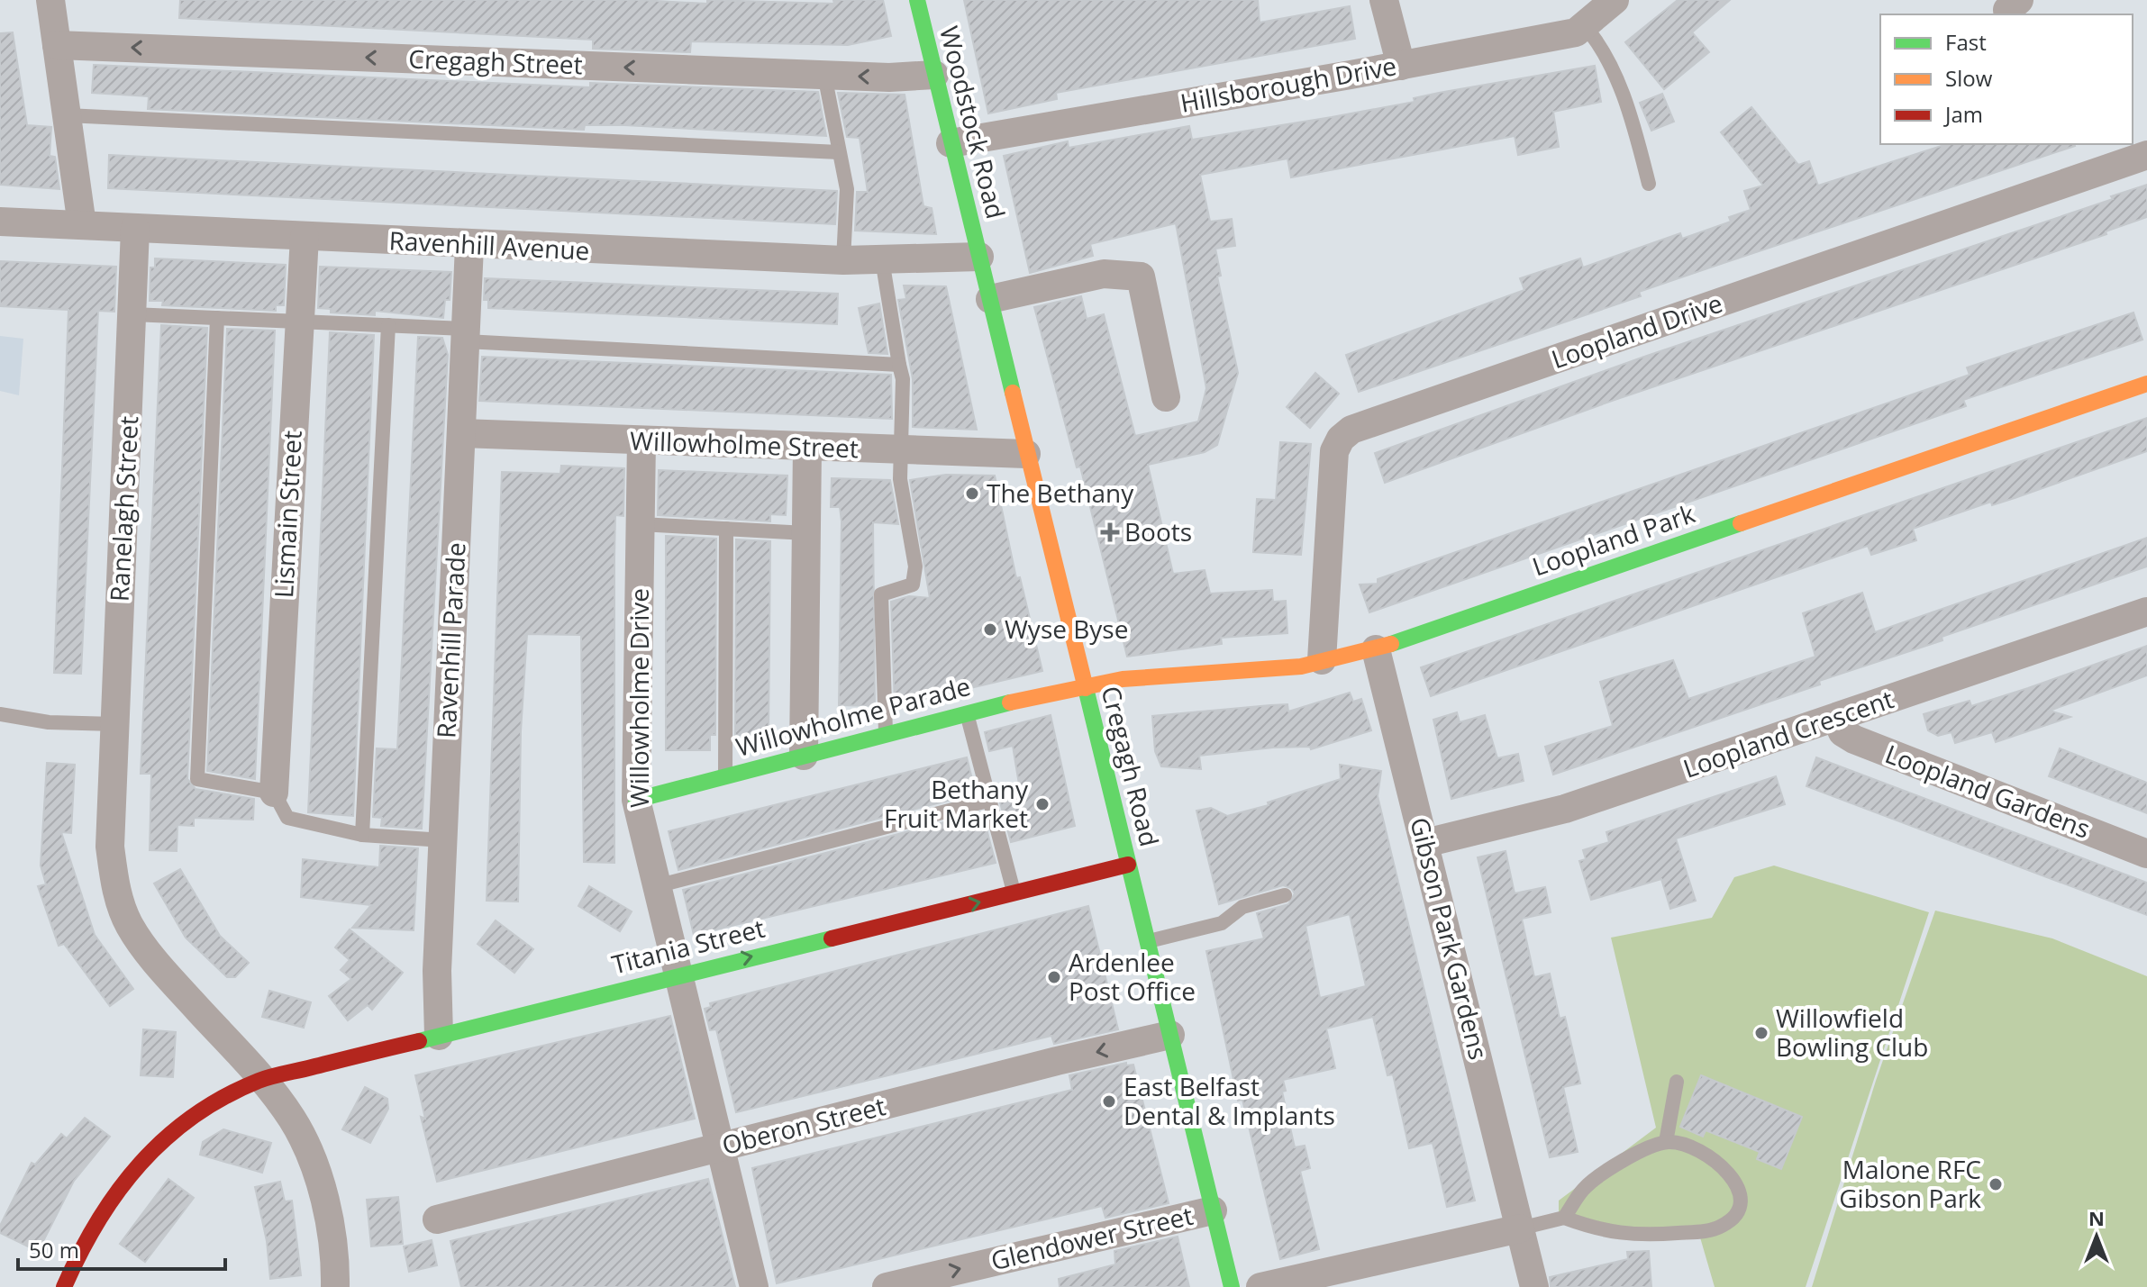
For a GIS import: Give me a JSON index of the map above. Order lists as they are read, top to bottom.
{
  "streets": {
    "street": [
      "Cregagh Street",
      "Hillsborough Drive",
      "Woodstock Road",
      "Ravenhill Avenue",
      "Loopland Drive",
      "Willowholme Street",
      "Ranelagh Street",
      "Lismain Street",
      "Loopland Park",
      "Ravenhill Parade",
      "Willowholme Drive",
      "Willowholme Parade",
      "Loopland Crescent",
      "Cregagh Road",
      "Loopland Gardens",
      "Gibson Park Gardens",
      "Titania Street",
      "Oberon Street",
      "Glendower Street"
    ]
  },
  "crossings": [
    ["Cregagh Street", "Woodstock Road"],
    ["Hillsborough Drive", "Woodstock Road"],
    ["Woodstock Road", "Ravenhill Avenue"],
    ["Woodstock Road", "Cregagh Road"],
    ["Ravenhill Avenue", "Ranelagh Street"],
    ["Ravenhill Avenue", "Lismain Street"],
    ["Ravenhill Avenue", "Ravenhill Parade"],
    ["Ravenhill Avenue", "Cregagh Road"],
    ["Loopland Drive", "Loopland Park"],
    ["Willowholme Street", "Ravenhill Parade"],
    ["Willowholme Street", "Willowholme Drive"],
    ["Willowholme Street", "Cregagh Road"],
    ["Ranelagh Street", "Titania Street"],
    ["Loopland Park", "Willowholme Parade"],
    ["Loopland Park", "Cregagh Road"],
    ["Loopland Park", "Gibson Park Gardens"],
    ["Ravenhill Parade", "Titania Street"],
    ["Willowholme Drive", "Willowholme Parade"],
    ["Willowholme Drive", "Titania Street"],
    ["Willowholme Drive", "Oberon Street"],
    ["Willowholme Parade", "Cregagh Road"],
    ["Loopland Crescent", "Loopland Gardens"],
    ["Loopland Crescent", "Gibson Park Gardens"],
    ["Cregagh Road", "Titania Street"],
    ["Cregagh Road", "Oberon Street"],
    ["Cregagh Road", "Glendower Street"]
  ],
  "one_way": ["Cregagh Street", "Oberon Street", "Glendower Street"],
  "places": {
    "other": [
      "The Bethany",
      "Wyse Byse",
      "Bethany Fruit Market",
      "Ardenlee Post Office",
      "Willowfield Bowling Club",
      "East Belfast Dental & Implants",
      "Malone RFC Gibson Park"
    ],
    "health": ["Boots"]
  },
  "legend": ["Fast", "Slow", "Jam"],
  "scale_bar": "50 m",
  "north": "top"
}
